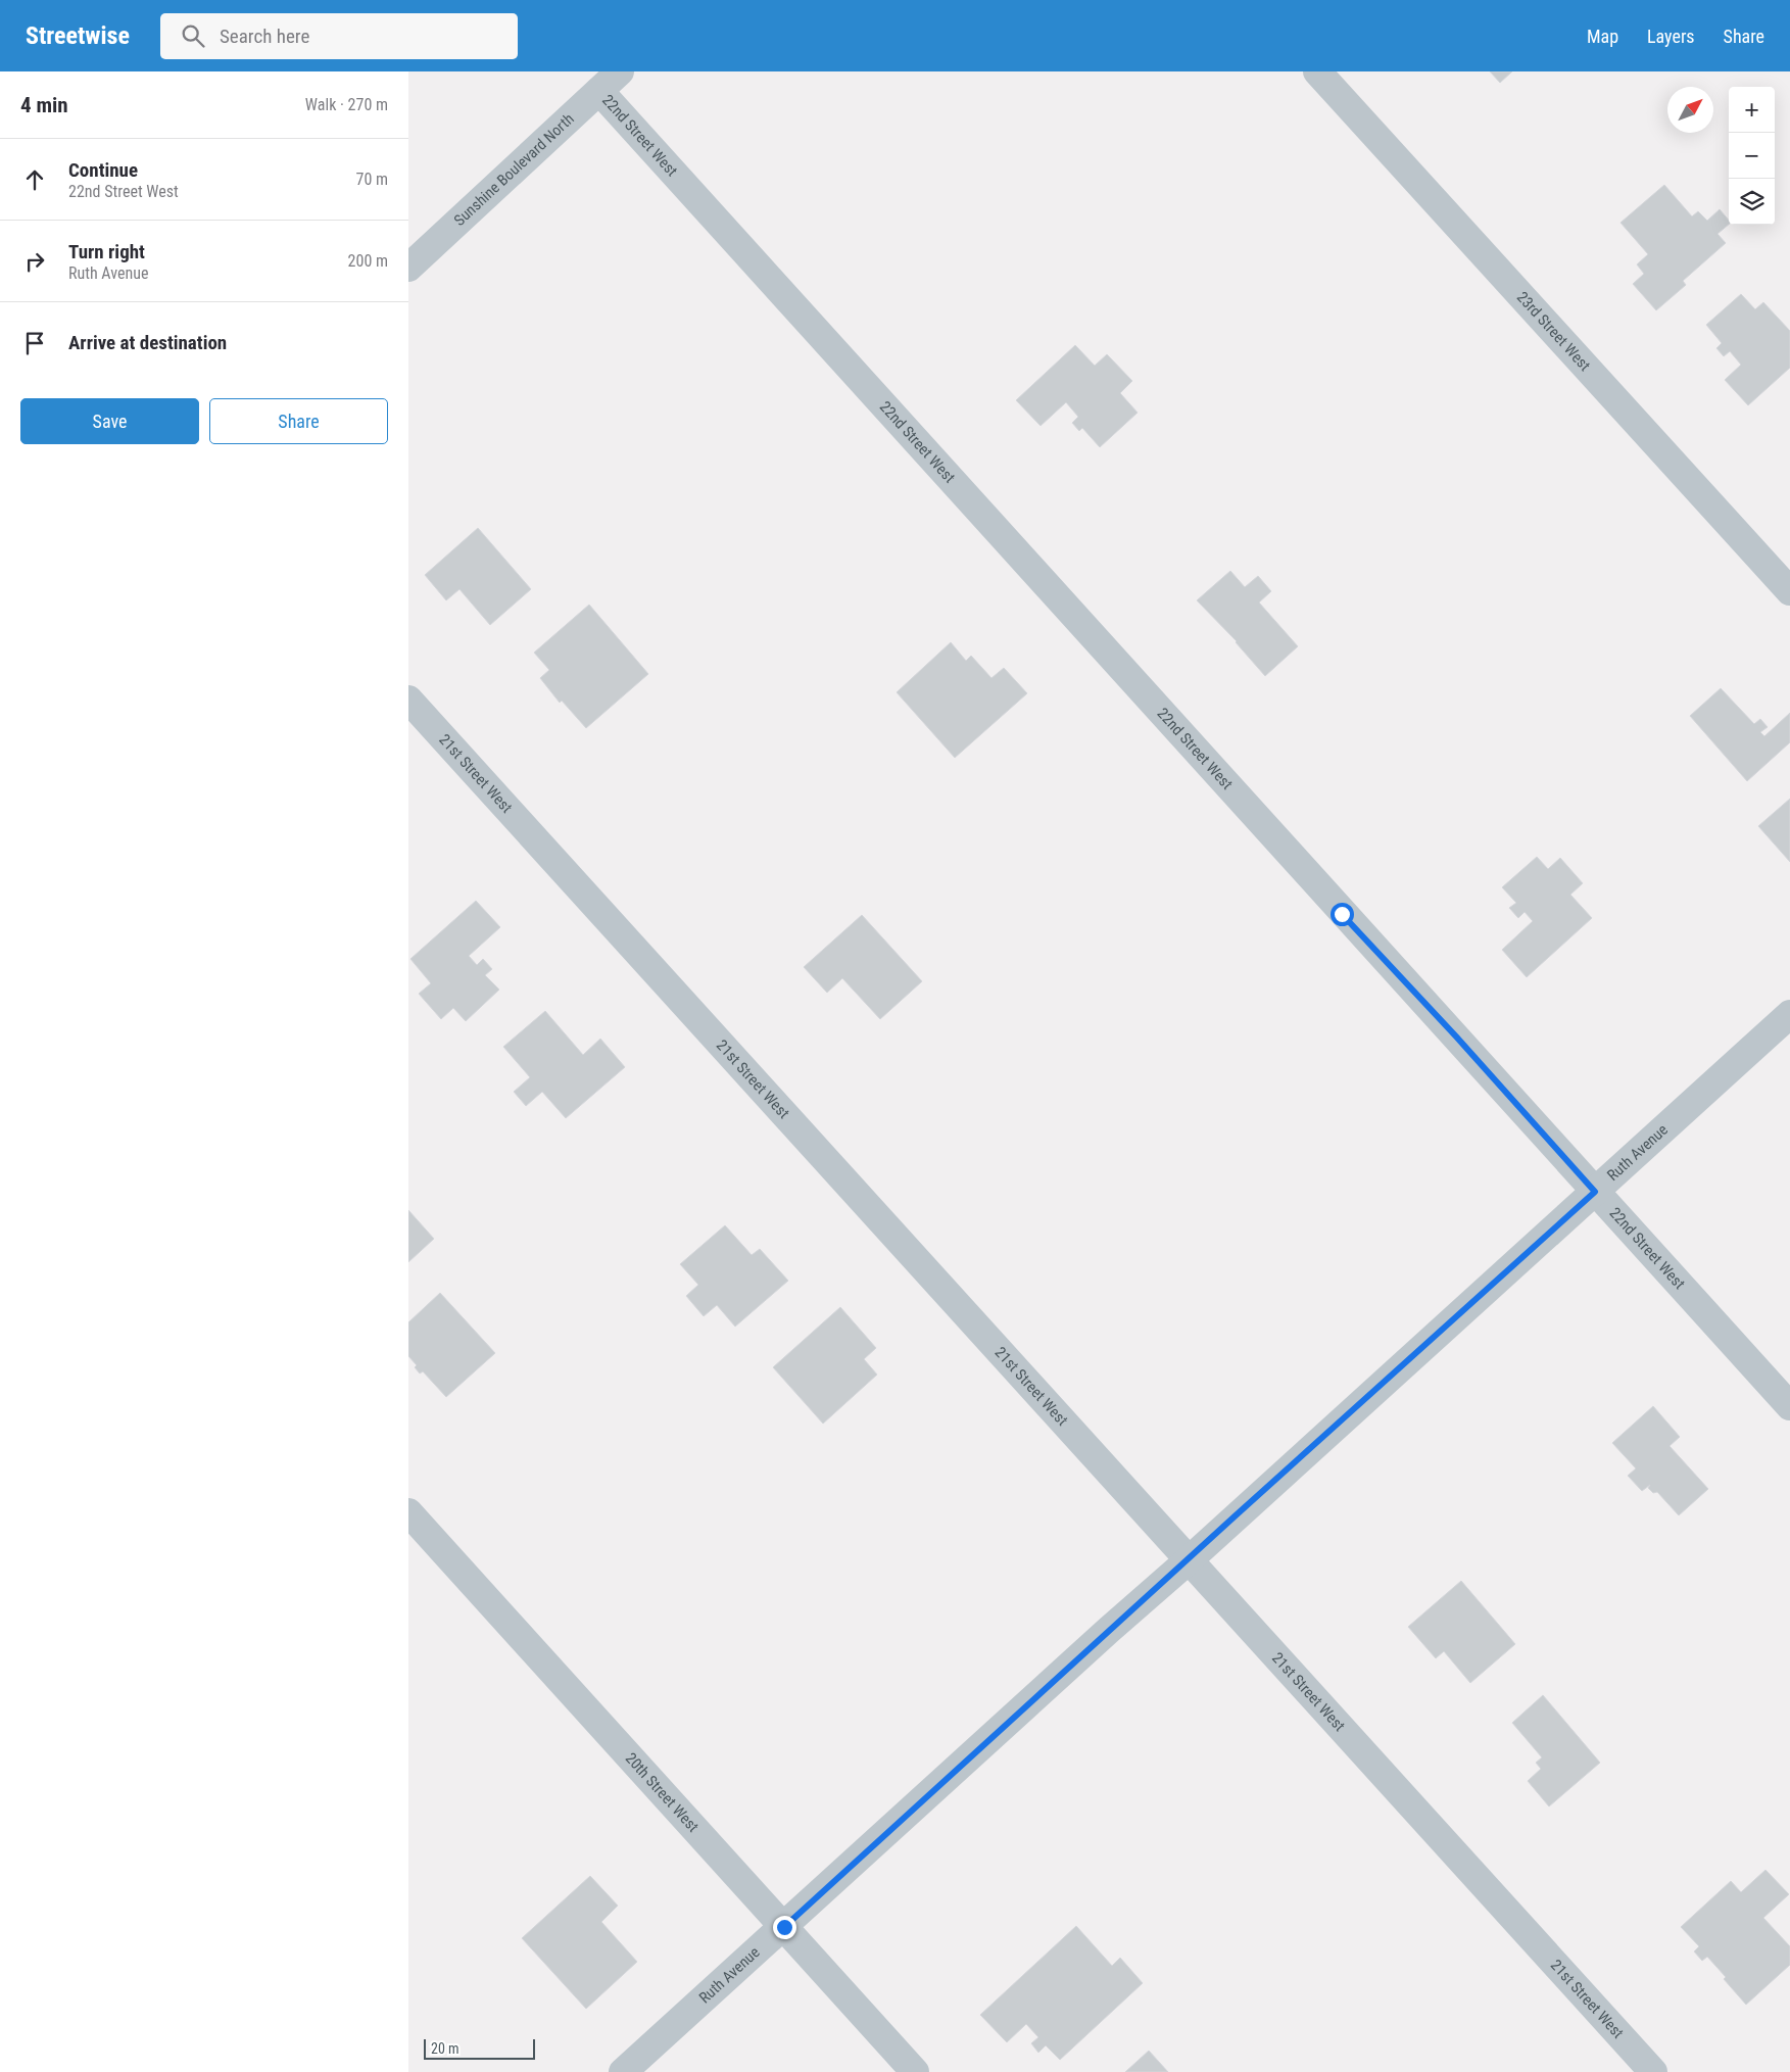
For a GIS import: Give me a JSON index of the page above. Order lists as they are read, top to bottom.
{
  "streets": {
    "street": [
      "22nd Street West",
      "Sunshine Boulevard North",
      "23rd Street West",
      "21st Street West",
      "Ruth Avenue",
      "20th Street West"
    ]
  },
  "crossings": [
    ["22nd Street West", "Sunshine Boulevard North"],
    ["22nd Street West", "Ruth Avenue"],
    ["21st Street West", "Ruth Avenue"],
    ["Ruth Avenue", "20th Street West"]
  ],
  "scale_bar": "20 m",
  "north": "top right",
  "page": {
    "header": "Streetwise",
    "search": "Search here",
    "nav": ["Map", "Layers", "Share"],
    "heading": ["4 min", "Walk · 270 m"],
    "map_buttons": ["+", "−"],
    "list": [
      ["Continue", "22nd Street West", "70 m"],
      ["Turn right", "Ruth Avenue", "200 m"],
      "Arrive at destination"
    ],
    "buttons": ["Save", "Share"],
    "scale": "20 m"
  }
}
